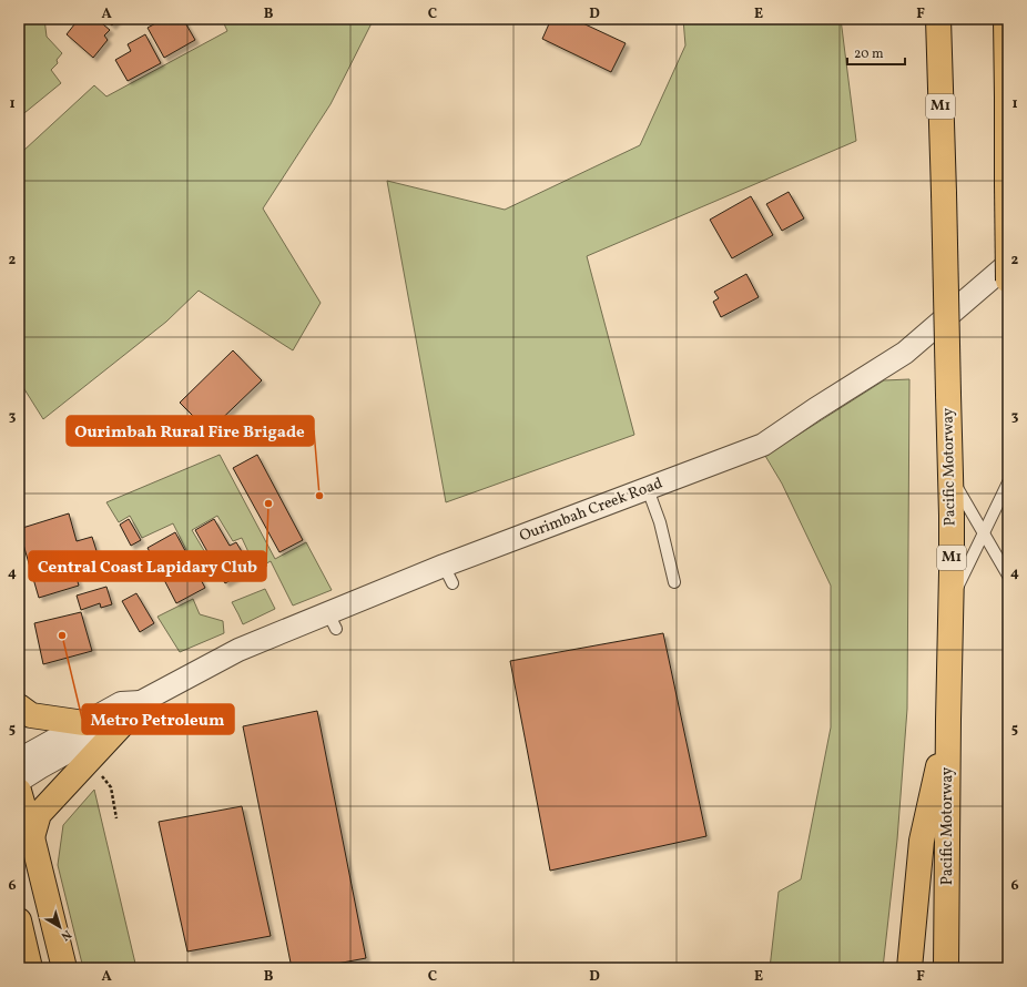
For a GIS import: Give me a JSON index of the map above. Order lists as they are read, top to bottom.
{
  "streets": {
    "main road": ["M1", "Pacific Motorway"],
    "street": ["Ourimbah Creek Road"]
  },
  "places": ["Ourimbah Rural Fire Brigade", "Central Coast Lapidary Club", "Metro Petroleum"],
  "scale_bar": "20 m",
  "north": "bottom right",
  "grid": {
    "columns": [
      "A",
      "B",
      "C",
      "D",
      "E",
      "F"
    ],
    "rows": [
      "1",
      "2",
      "3",
      "4",
      "5",
      "6"
    ]
  }
}
